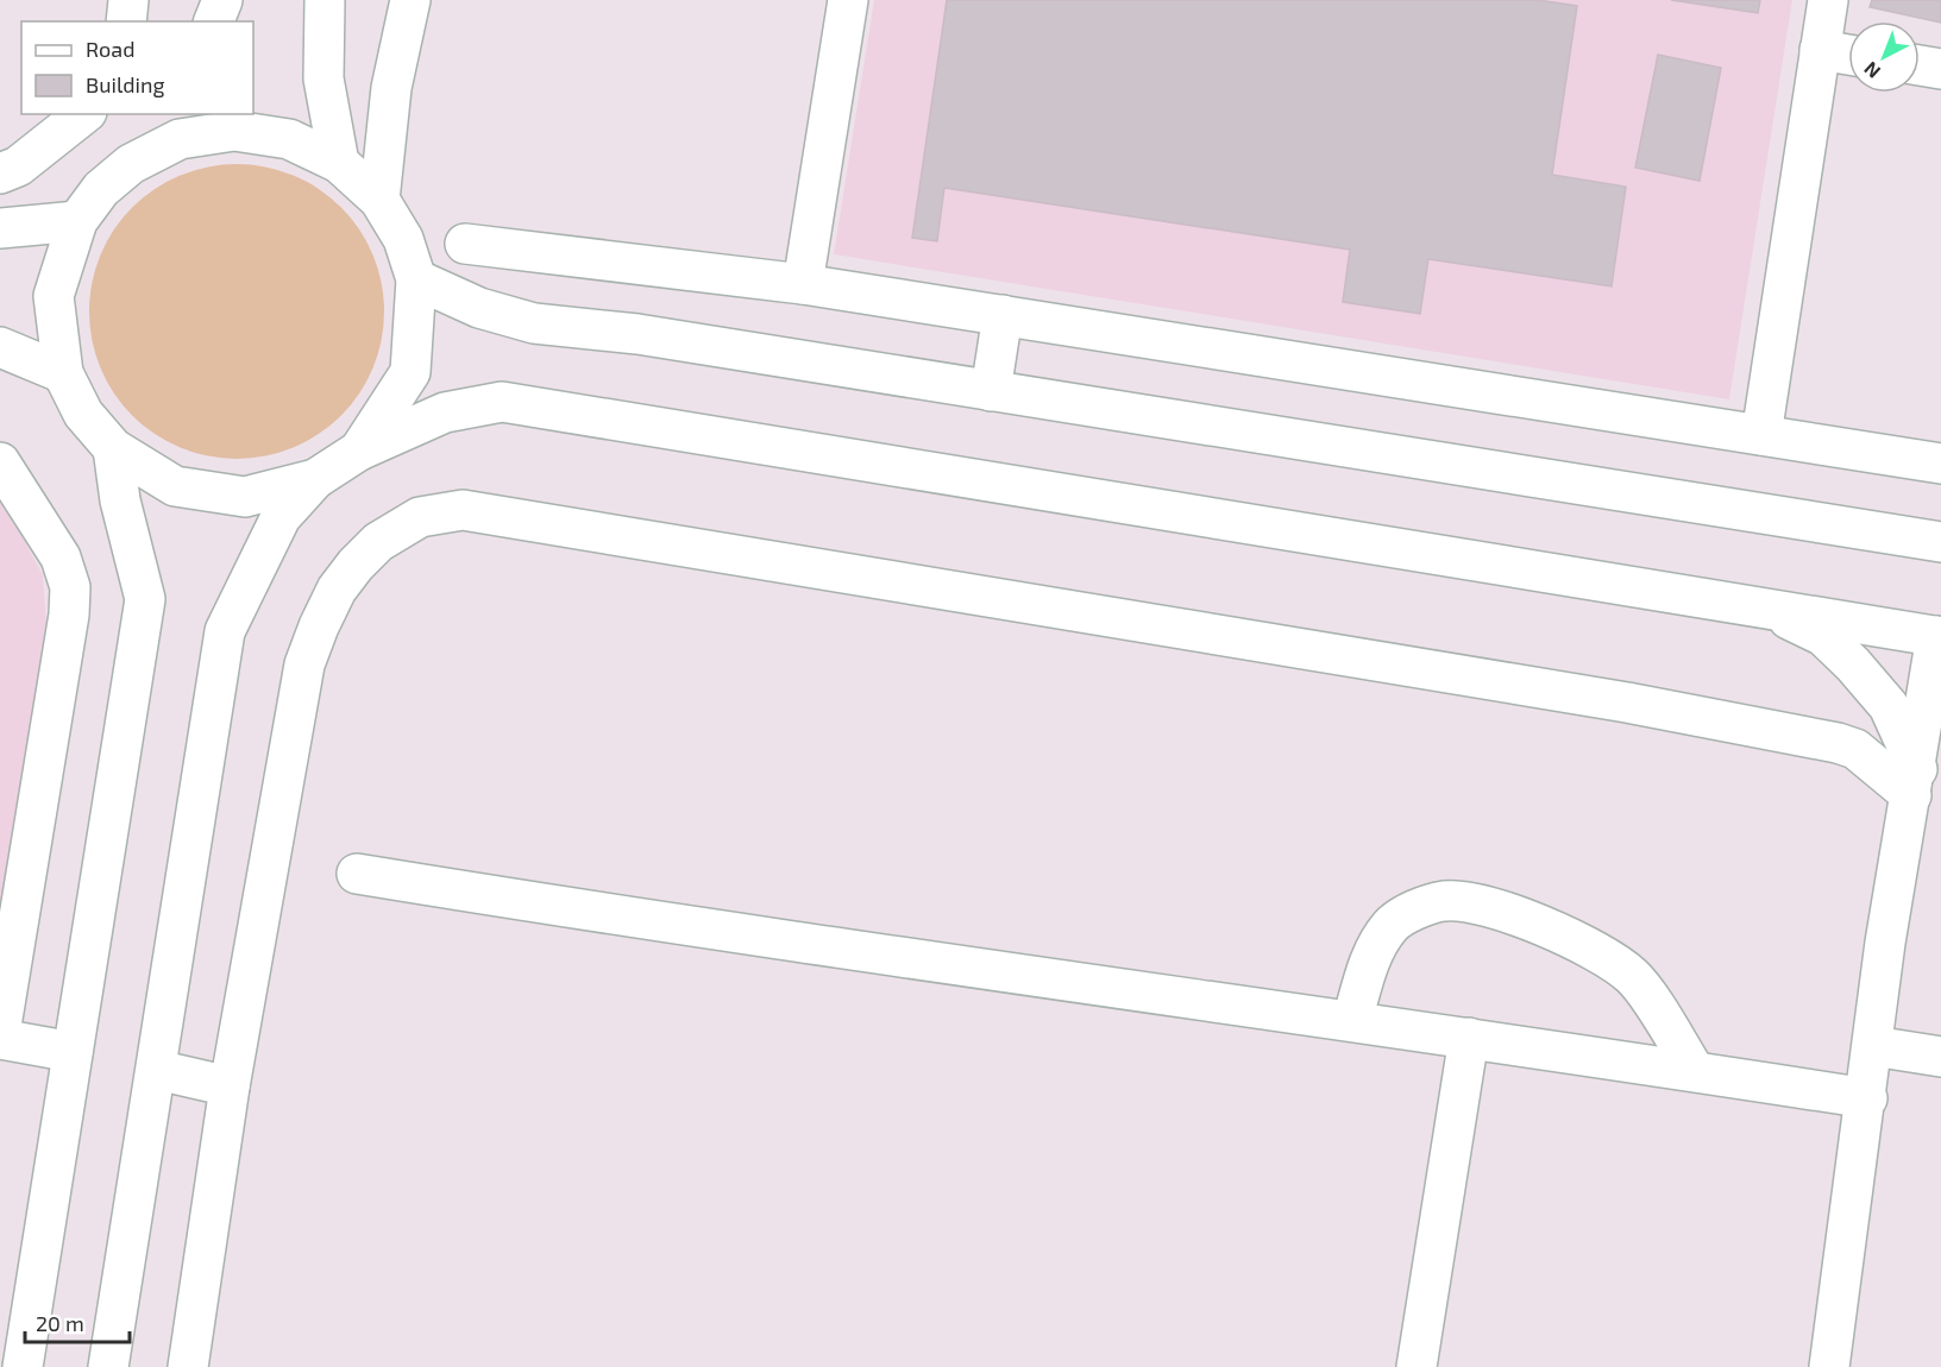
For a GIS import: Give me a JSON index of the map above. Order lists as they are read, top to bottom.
{
  "legend": ["Road", "Building"],
  "scale_bar": "20 m",
  "north": "bottom left"
}
